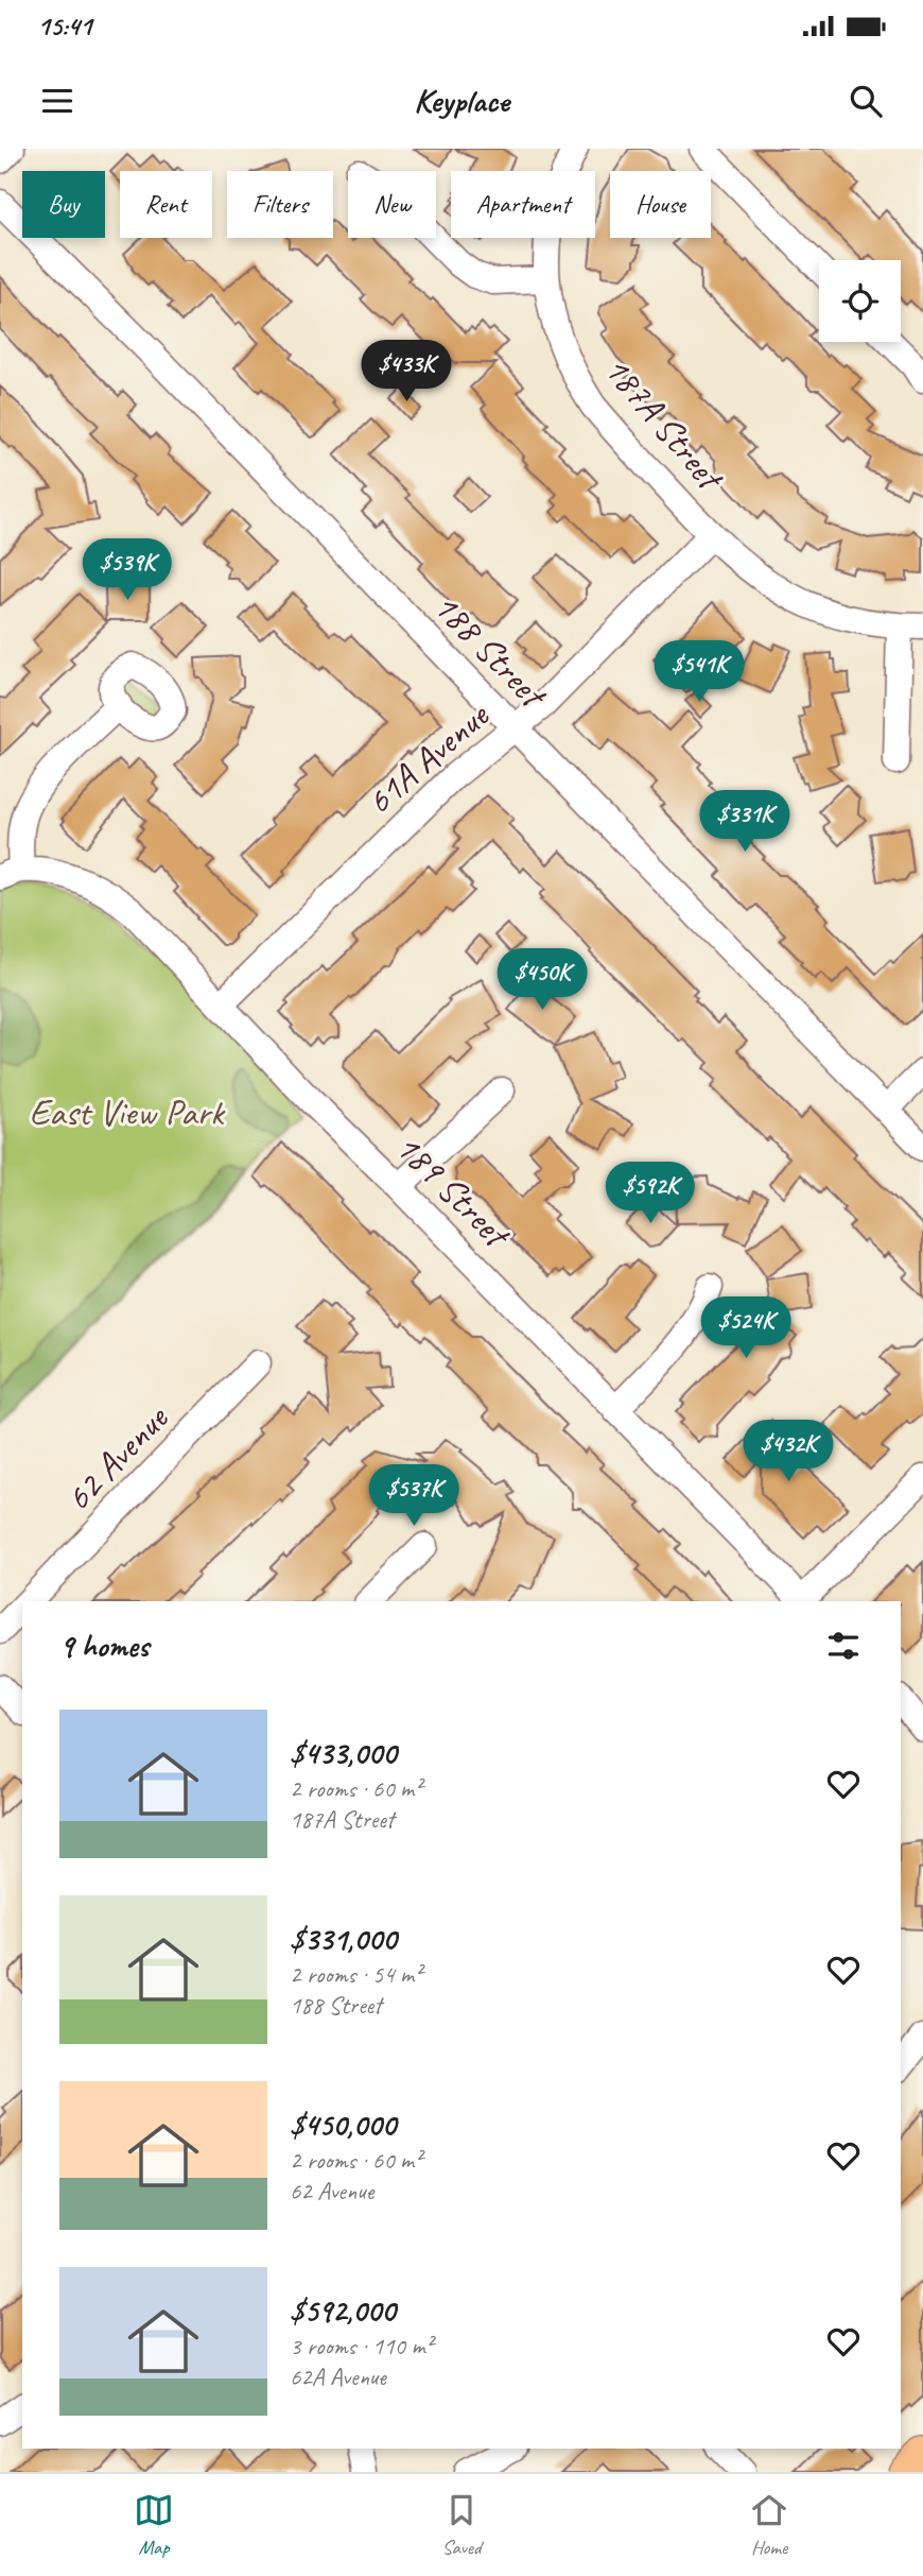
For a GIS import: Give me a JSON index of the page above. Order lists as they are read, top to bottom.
{
  "streets": {
    "street": [
      "187A Street",
      "188 Street",
      "61A Avenue",
      "189 Street",
      "62 Avenue"
    ]
  },
  "crossings": [
    ["187A Street", "61A Avenue"],
    ["188 Street", "61A Avenue"],
    ["61A Avenue", "189 Street"]
  ],
  "parks": ["East View Park"],
  "page": {
    "status": "15:41",
    "header": "Keyplace",
    "chip": [
      "Buy",
      "Rent",
      "Filters",
      "New",
      "Apartment",
      "House"
    ],
    "price": [
      "$433K",
      "$539K",
      "$541K",
      "$331K",
      "$450K",
      "$592K",
      "$524K",
      "$432K",
      "$537K"
    ],
    "heading": "9 homes",
    "list": [
      {
        "name": "$433,000",
        "note": "2 rooms · 60 m² · 187A Street"
      },
      {
        "name": "$331,000",
        "note": "2 rooms · 54 m² · 188 Street"
      },
      {
        "name": "$450,000",
        "note": "2 rooms · 60 m² · 62 Avenue"
      },
      {
        "name": "$592,000",
        "note": "3 rooms · 110 m² · 62A Avenue"
      }
    ],
    "tabs": ["Map", "Saved", "Home"]
  }
}
